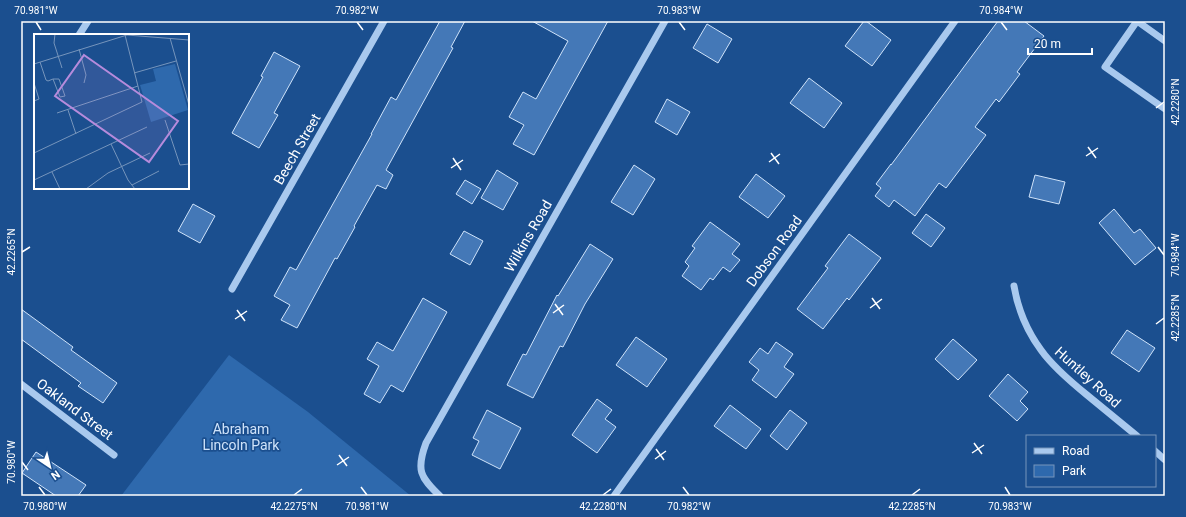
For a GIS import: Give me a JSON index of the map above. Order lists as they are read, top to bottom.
{
  "streets": {
    "street": [
      "Beech Street",
      "Wilkins Road",
      "Dobson Road",
      "Huntley Road",
      "Oakland Street"
    ]
  },
  "parks": ["Abraham Lincoln Park"],
  "legend": ["Road", "Park"],
  "scale_bar": "20 m",
  "north": "bottom right",
  "coordinates": [
    "70.981°W",
    "70.982°W",
    "70.983°W",
    "70.984°W",
    "42.2280°N",
    "42.2265°N",
    "42.2285°N",
    "70.980°W",
    "42.2275°N"
  ]
}
